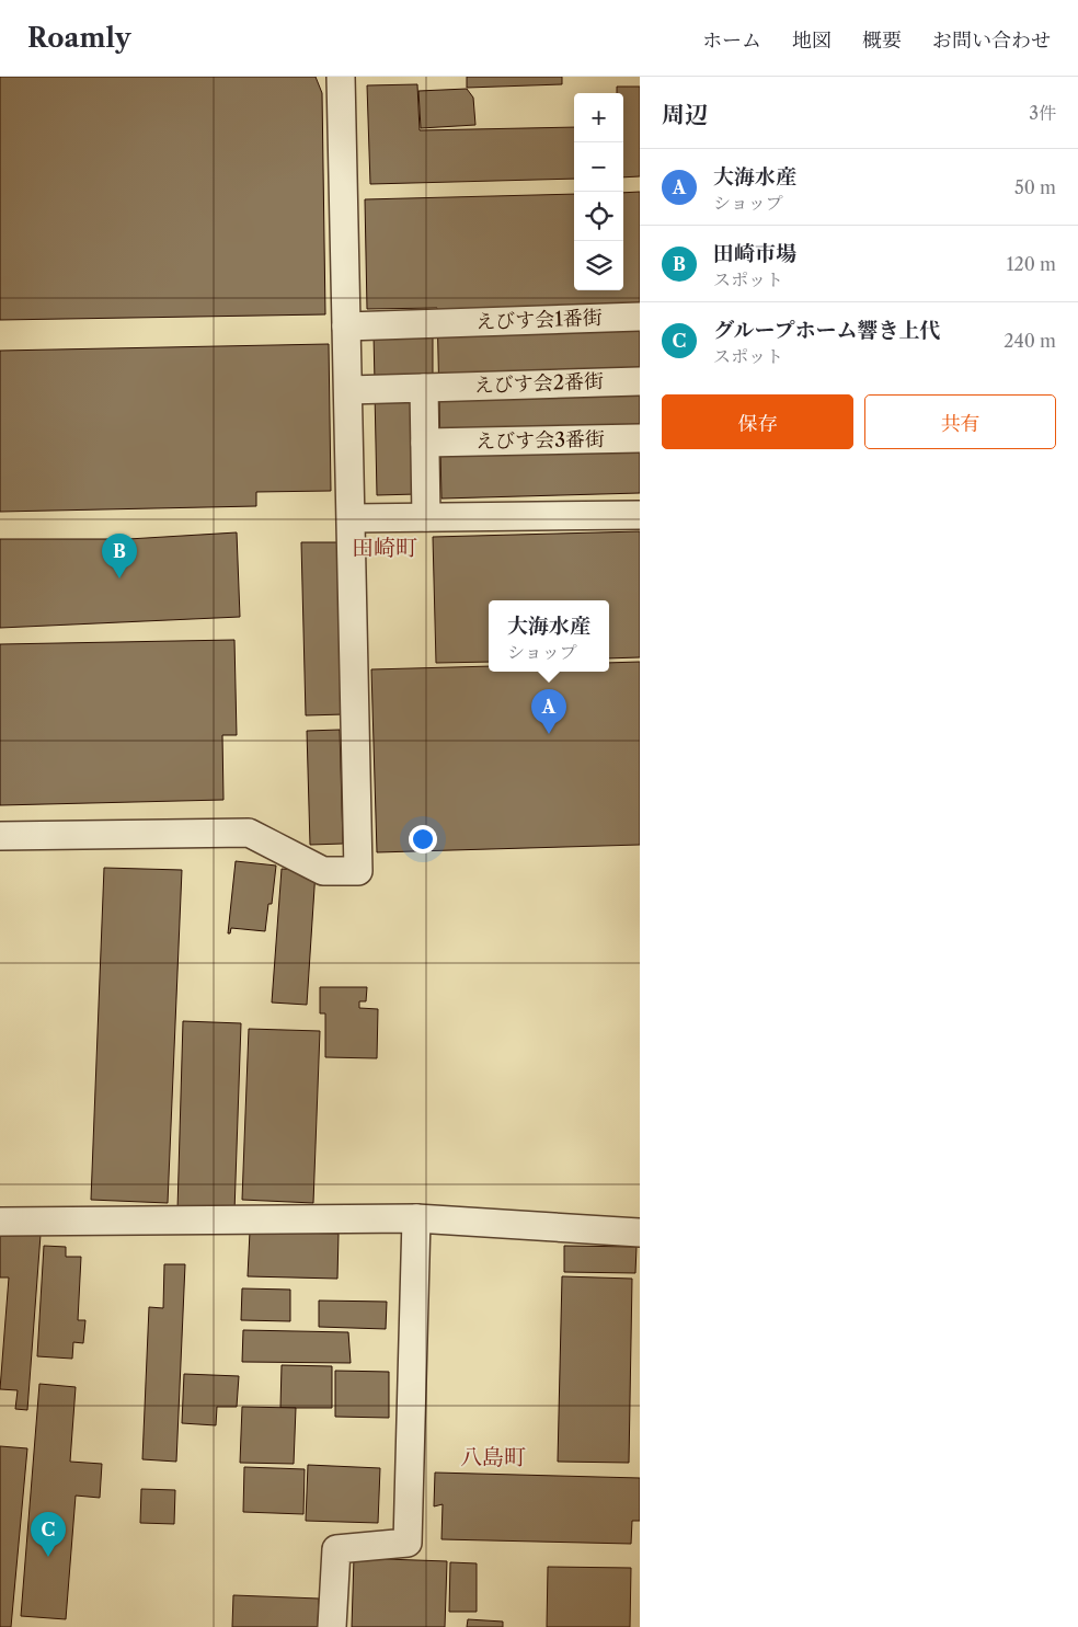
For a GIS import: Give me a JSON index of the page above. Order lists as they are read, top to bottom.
{
  "streets": {
    "street": ["えびす会1番街", "えびす会2番街", "えびす会3番街"]
  },
  "districts": ["田崎町", "八島町"],
  "page": {
    "header": "Roamly",
    "nav": [
      "ホーム",
      "地図",
      "概要",
      "お問い合わせ"
    ],
    "heading": ["周辺", "3件"],
    "map_buttons": ["+", "−"],
    "list": [
      {
        "mark": "A",
        "name": "大海水産",
        "note": "ショップ",
        "value": "50 m"
      },
      {
        "mark": "B",
        "name": "田崎市場",
        "note": "スポット",
        "value": "120 m"
      },
      {
        "mark": "C",
        "name": "グループホーム響き上代",
        "note": "スポット",
        "value": "240 m"
      }
    ],
    "buttons": ["保存", "共有"],
    "pins": ["B", "A", "C"],
    "popup": ["大海水産", "ショップ"]
  }
}
